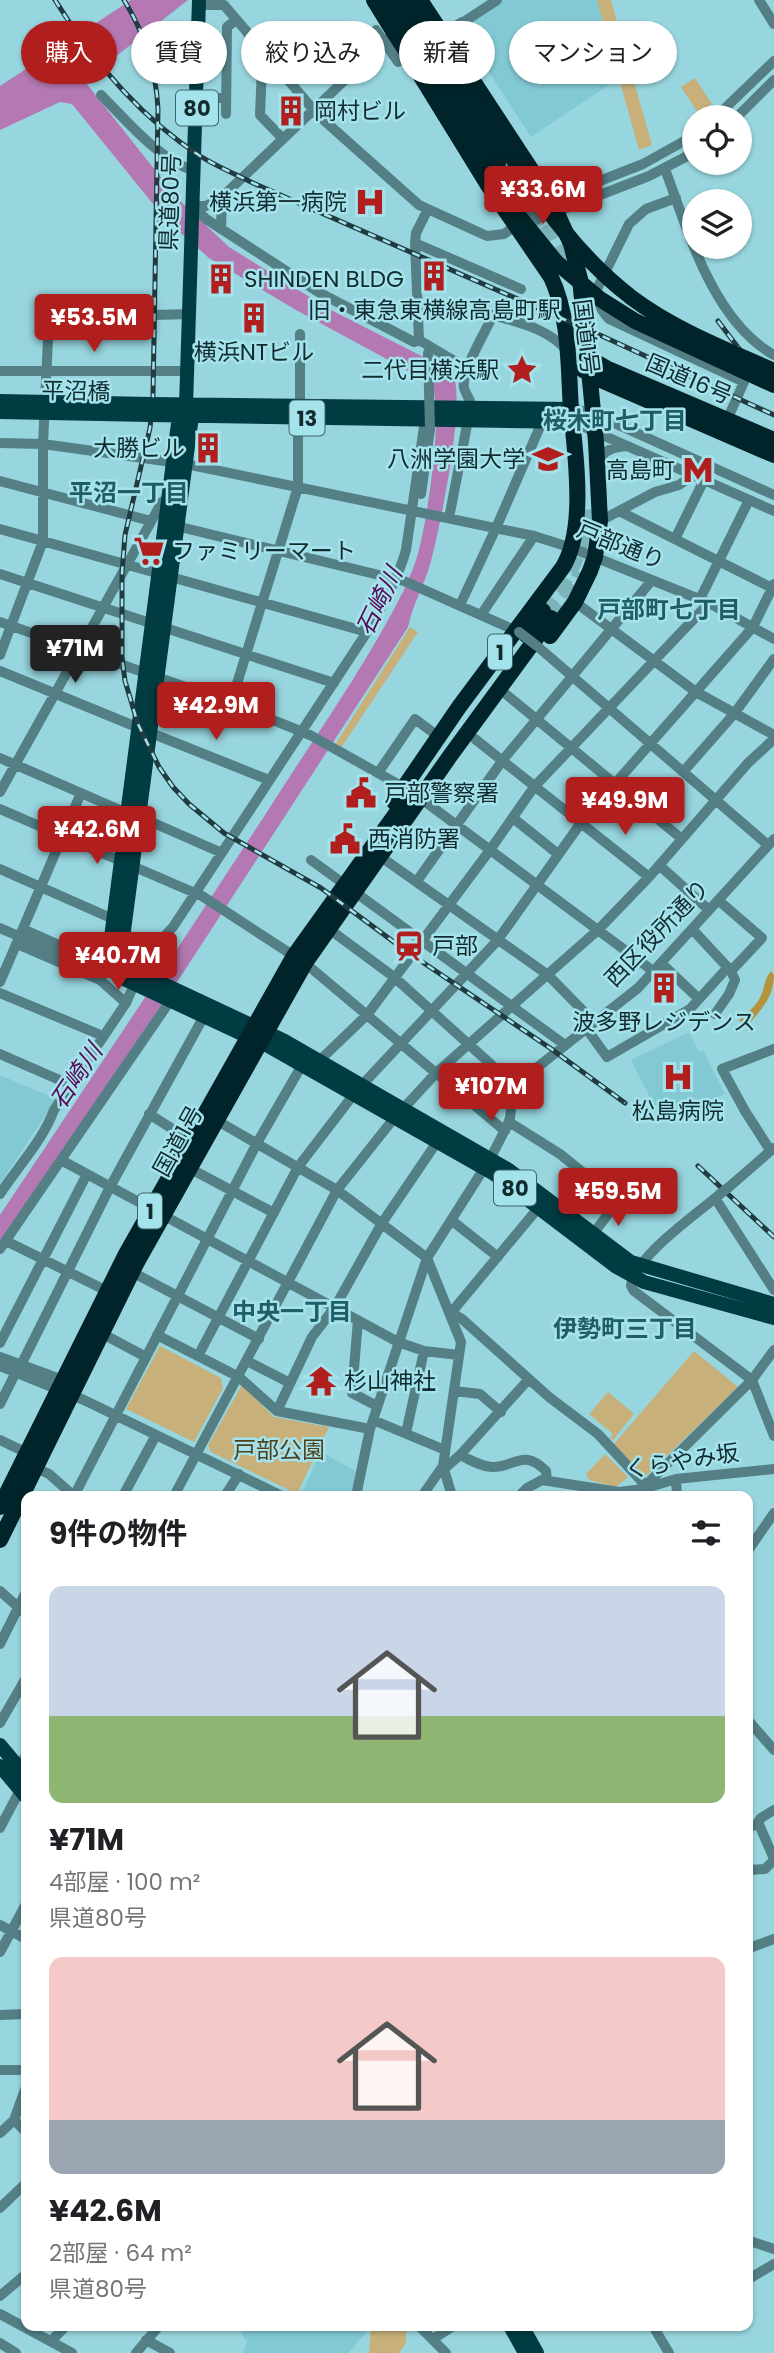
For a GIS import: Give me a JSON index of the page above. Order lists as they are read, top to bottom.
{
  "streets": {
    "highway": ["国道1号", "国道16号", "1"],
    "main road": [
      "80",
      "県道80号",
      "平沼橋",
      "13"
    ],
    "street": ["戸部通り", "西区役所通り", "くらやみ坂"]
  },
  "crossings": [
    ["80", "県道80号"],
    ["80", "国道1号"],
    ["県道80号", "国道1号"],
    ["県道80号", "13"],
    ["県道80号", "戸部通り"],
    ["国道1号", "国道16号"],
    ["国道1号", "13"],
    ["国道1号", "戸部通り"],
    ["平沼橋", "13"]
  ],
  "districts": [
    "桜木町七丁目",
    "平沼一丁目",
    "戸部町七丁目",
    "中央一丁目",
    "伊勢町三丁目"
  ],
  "water": ["石崎川"],
  "parks": ["戸部公園"],
  "places": {
    "building": [
      "岡村ビル",
      "旧・東急東横線高島町駅",
      "SHINDEN BLDG",
      "横浜NTビル",
      "大勝ビル",
      "波多野レジデンス"
    ],
    "hospital": ["横浜第一病院", "松島病院"],
    "place": ["二代目横浜駅"],
    "school or university": ["八洲学園大学"],
    "metro station": ["高島町"],
    "supermarket": ["ファミリーマート"],
    "public building": ["戸部警察署", "西消防署"],
    "station": ["戸部"],
    "temple": ["杉山神社"]
  },
  "page": {
    "chip": [
      "購入",
      "賃貸",
      "絞り込み",
      "新着",
      "マンション"
    ],
    "price": [
      "¥33.6M",
      "¥53.5M",
      "¥71M",
      "¥42.9M",
      "¥49.9M",
      "¥42.6M",
      "¥40.7M",
      "¥107M",
      "¥59.5M"
    ],
    "heading": "9件の物件",
    "list": [
      {
        "name": "¥71M",
        "note": "4部屋 · 100 m² · 県道80号"
      },
      {
        "name": "¥42.6M",
        "note": "2部屋 · 64 m² · 県道80号"
      }
    ]
  }
}
